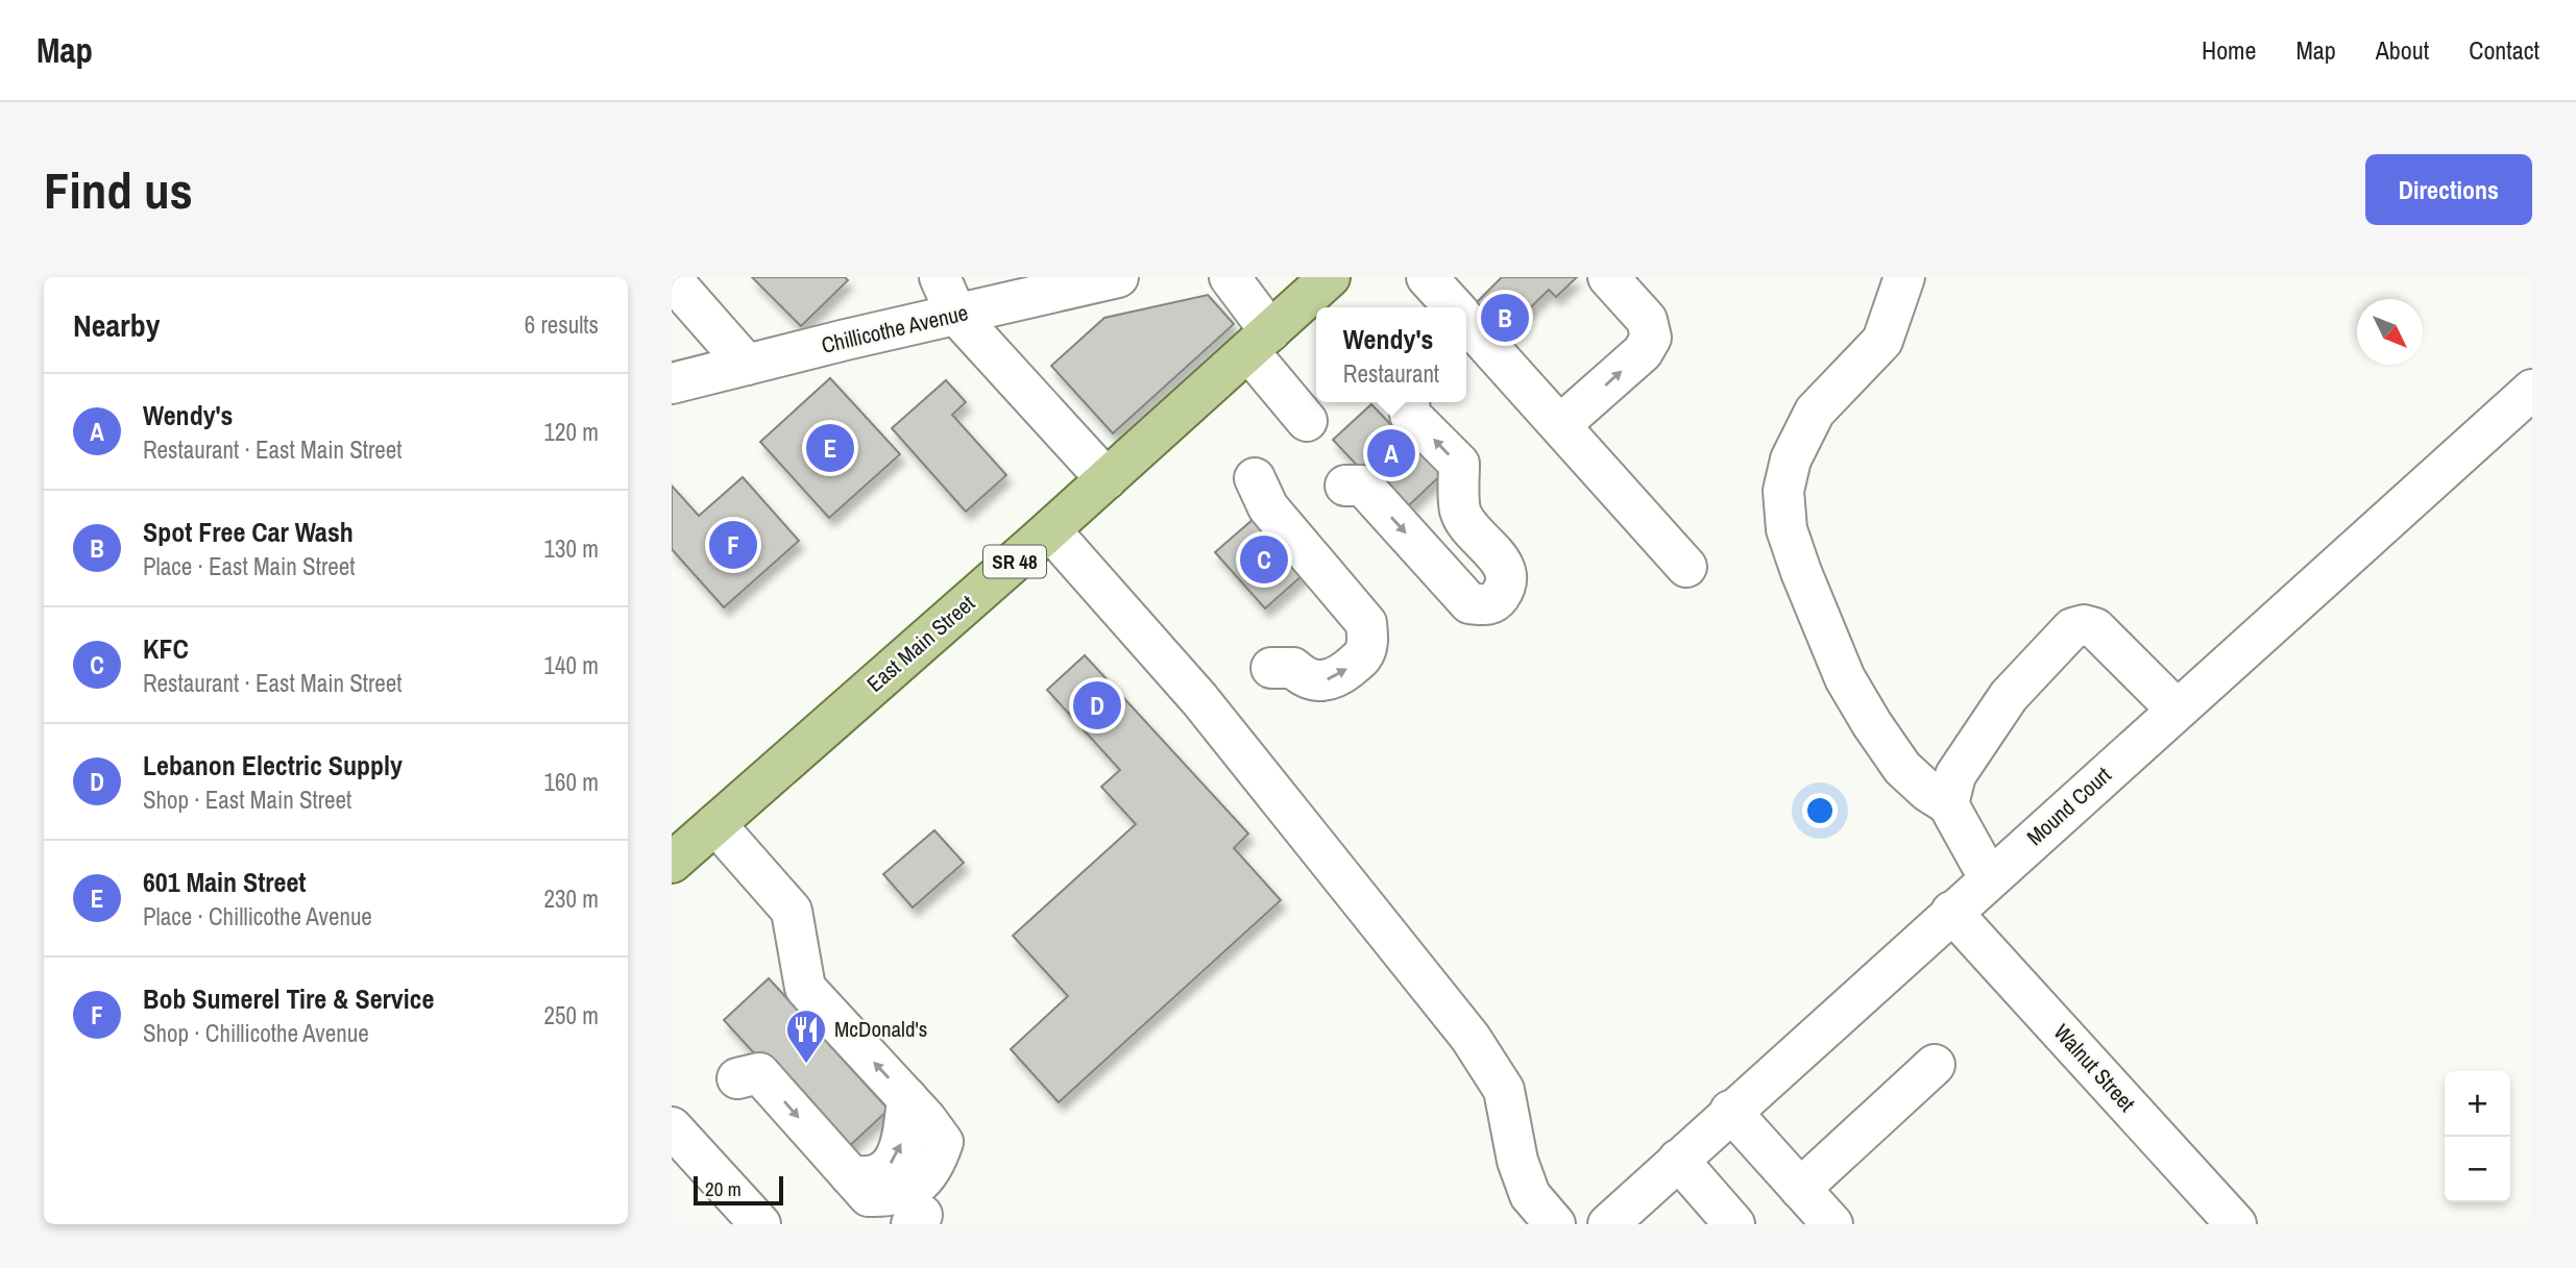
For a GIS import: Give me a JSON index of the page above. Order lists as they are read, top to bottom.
{
  "streets": {
    "main road": ["SR 48", "East Main Street"],
    "street": ["Chillicothe Avenue", "Mound Court", "Walnut Street"]
  },
  "crossings": [
    ["Mound Court", "Walnut Street"]
  ],
  "places": {
    "restaurant": ["McDonald's"]
  },
  "scale_bar": "20 m",
  "north": "bottom right",
  "page": {
    "header": "Map",
    "nav": [
      "Home",
      "Map",
      "About",
      "Contact"
    ],
    "buttons": "Directions",
    "title": "Find us",
    "heading": ["Nearby", "6 results"],
    "pins": [
      "B",
      "E",
      "A",
      "F",
      "C",
      "D"
    ],
    "popup": ["Wendy's", "Restaurant"],
    "list": [
      {
        "mark": "A",
        "name": "Wendy's",
        "note": "Restaurant · East Main Street",
        "value": "120 m"
      },
      {
        "mark": "B",
        "name": "Spot Free Car Wash",
        "note": "Place · East Main Street",
        "value": "130 m"
      },
      {
        "mark": "C",
        "name": "KFC",
        "note": "Restaurant · East Main Street",
        "value": "140 m"
      },
      {
        "mark": "D",
        "name": "Lebanon Electric Supply",
        "note": "Shop · East Main Street",
        "value": "160 m"
      },
      {
        "mark": "E",
        "name": "601 Main Street",
        "note": "Place · Chillicothe Avenue",
        "value": "230 m"
      },
      {
        "mark": "F",
        "name": "Bob Sumerel Tire & Service",
        "note": "Shop · Chillicothe Avenue",
        "value": "250 m"
      }
    ],
    "map_buttons": ["+", "−"],
    "scale": "20 m"
  }
}
